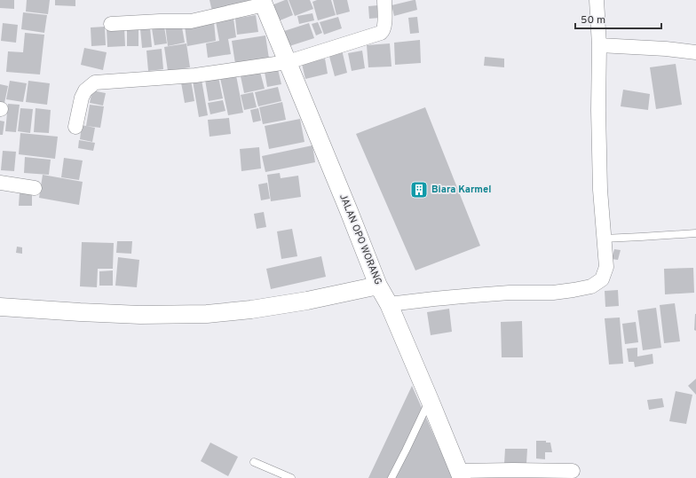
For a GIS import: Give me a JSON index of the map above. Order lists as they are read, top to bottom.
{
  "streets": {
    "street": ["JALAN OPO WORANG"]
  },
  "places": {
    "building": ["Biara Karmel"]
  },
  "scale_bar": "50 m"
}
